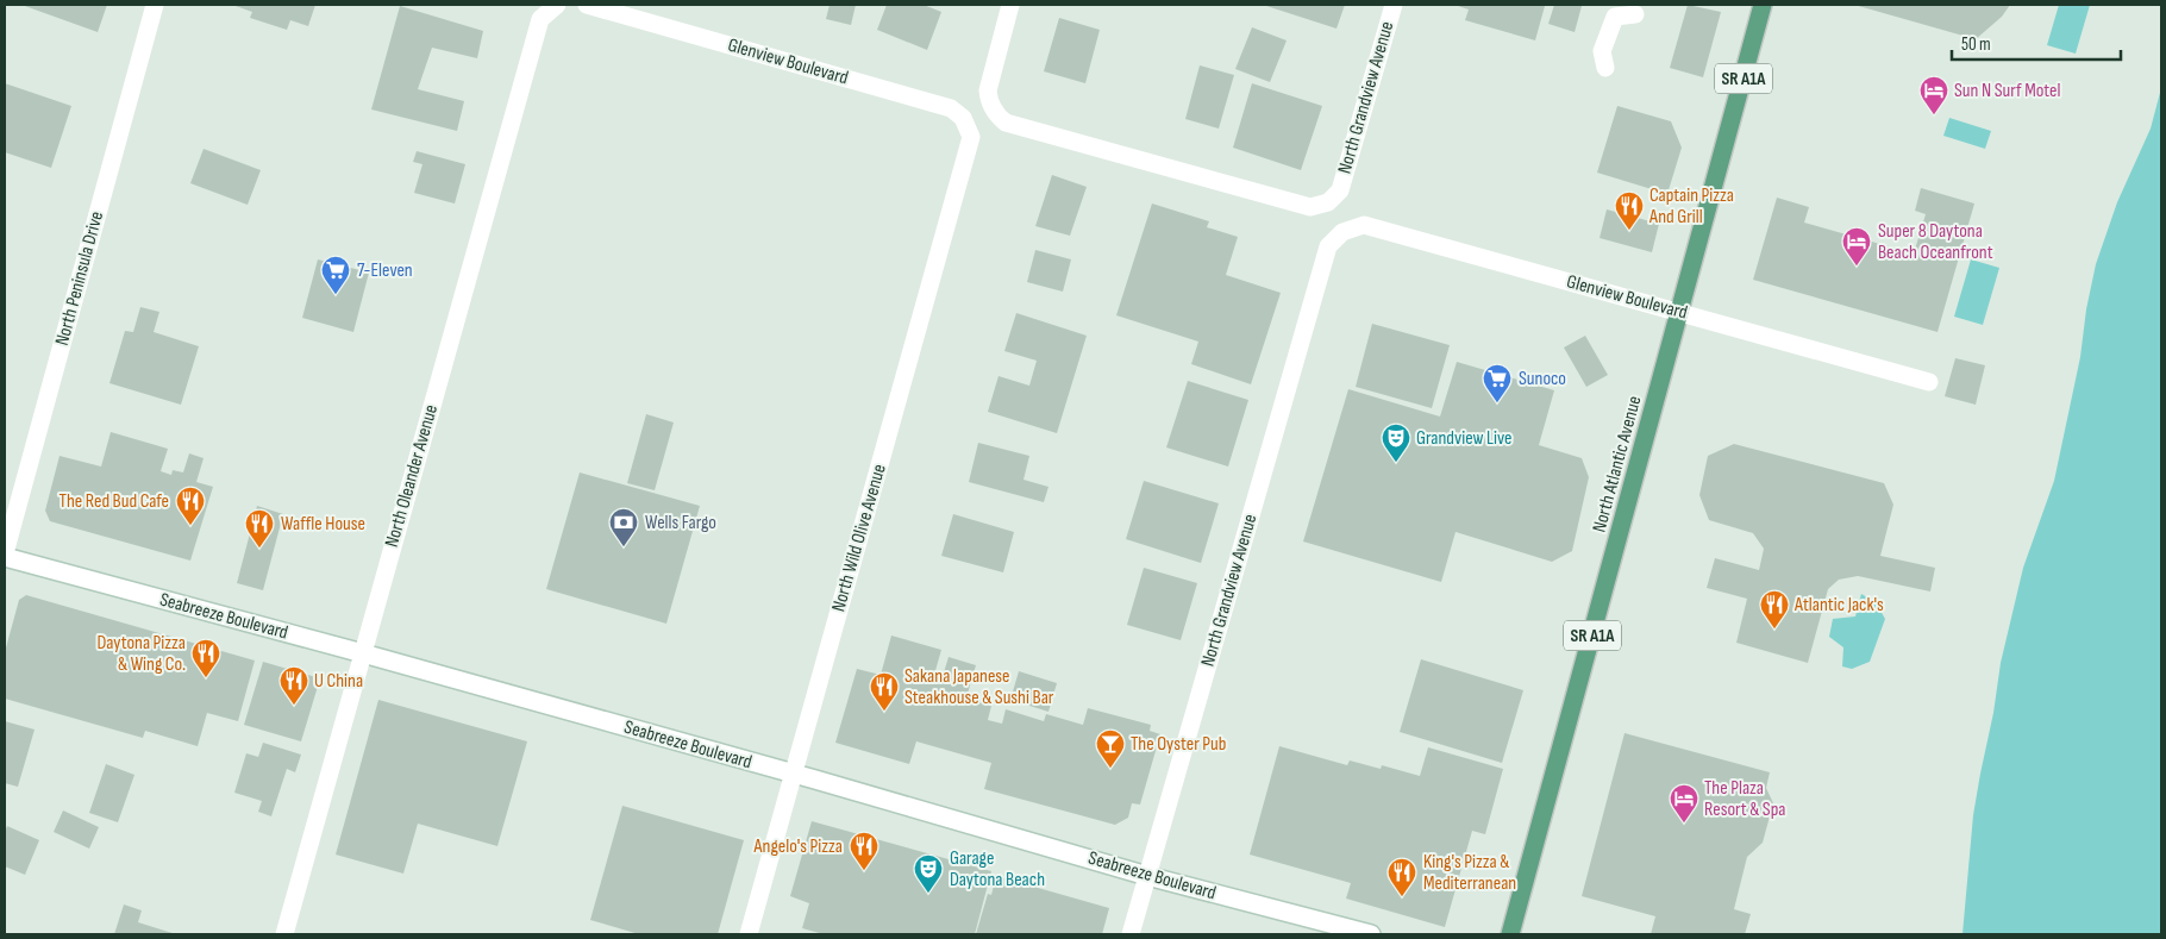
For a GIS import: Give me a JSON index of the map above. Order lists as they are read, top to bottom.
{
  "streets": {
    "main road": ["SR A1A", "North Atlantic Avenue"],
    "street": [
      "Glenview Boulevard",
      "North Grandview Avenue",
      "North Peninsula Drive",
      "North Oleander Avenue",
      "North Wild Olive Avenue",
      "Seabreeze Boulevard"
    ]
  },
  "crossings": [
    ["Glenview Boulevard", "North Grandview Avenue"],
    ["Glenview Boulevard", "North Atlantic Avenue"],
    ["Glenview Boulevard", "North Wild Olive Avenue"],
    ["North Grandview Avenue", "Seabreeze Boulevard"],
    ["North Peninsula Drive", "Seabreeze Boulevard"],
    ["North Oleander Avenue", "Seabreeze Boulevard"],
    ["North Wild Olive Avenue", "Seabreeze Boulevard"]
  ],
  "places": {
    "hotel": ["Sun N Surf Motel", "Super 8 Daytona Beach Oceanfront", "The Plaza Resort & Spa"],
    "restaurant": [
      "Captain Pizza And Grill",
      "The Red Bud Cafe",
      "Waffle House",
      "Atlantic Jack's",
      "Daytona Pizza & Wing Co.",
      "U China",
      "Sakana Japanese Steakhouse & Sushi Bar",
      "Angelo's Pizza",
      "King's Pizza & Mediterranean"
    ],
    "supermarket": ["7-Eleven", "Sunoco"],
    "theatre": ["Grandview Live", "Garage Daytona Beach"],
    "bank": ["Wells Fargo"],
    "bar": ["The Oyster Pub"]
  },
  "scale_bar": "50 m"
}
